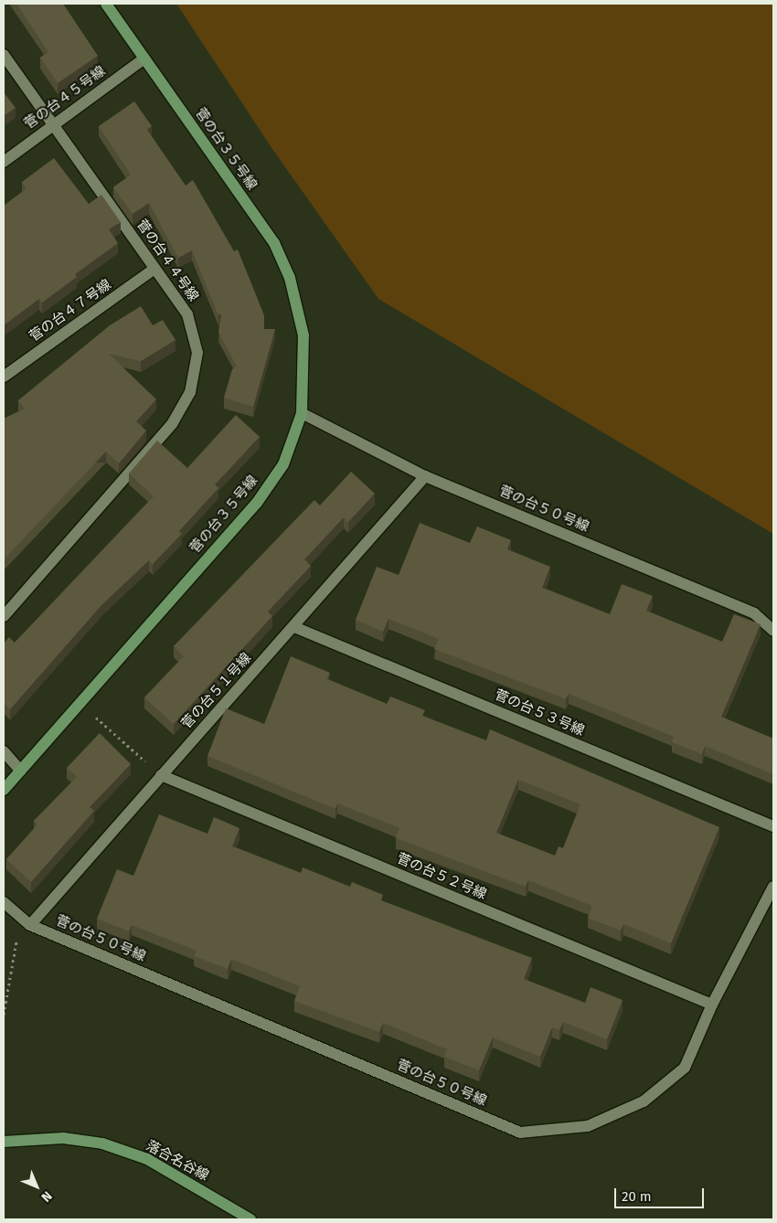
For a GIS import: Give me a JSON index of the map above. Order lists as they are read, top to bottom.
{
  "streets": {
    "street": [
      "菅の台４５号線",
      "菅の台３５号線",
      "菅の台４４号線",
      "菅の台４７号線",
      "菅の台５０号線",
      "菅の台５１号線",
      "菅の台５３号線",
      "菅の台５２号線",
      "落合名谷線"
    ]
  },
  "crossings": [
    ["菅の台４５号線", "菅の台３５号線"],
    ["菅の台４５号線", "菅の台４４号線"],
    ["菅の台３５号線", "菅の台５０号線"],
    ["菅の台４４号線", "菅の台４７号線"],
    ["菅の台５０号線", "菅の台５１号線"],
    ["菅の台５０号線", "菅の台５２号線"],
    ["菅の台５１号線", "菅の台５３号線"],
    ["菅の台５１号線", "菅の台５２号線"]
  ],
  "scale_bar": "20 m",
  "north": "bottom right"
}
